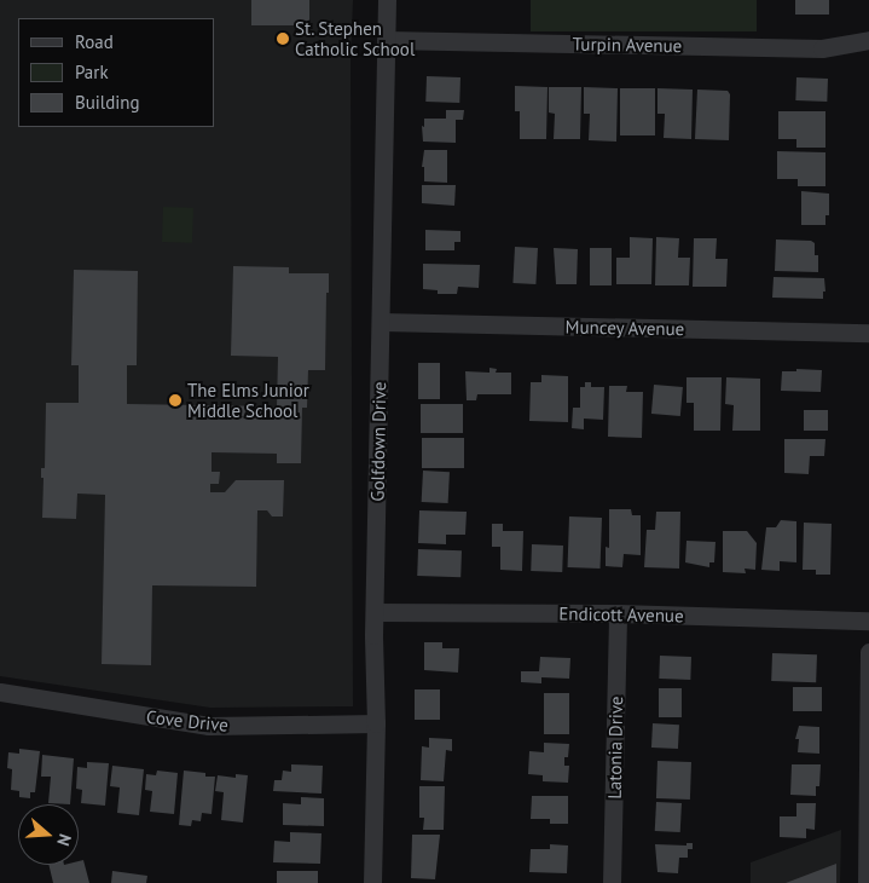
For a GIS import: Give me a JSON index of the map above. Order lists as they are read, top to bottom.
{
  "streets": {
    "street": [
      "Turpin Avenue",
      "Muncey Avenue",
      "Golfdown Drive",
      "Endicott Avenue",
      "Cove Drive",
      "Latonia Drive"
    ]
  },
  "crossings": [
    ["Turpin Avenue", "Golfdown Drive"],
    ["Muncey Avenue", "Golfdown Drive"],
    ["Golfdown Drive", "Endicott Avenue"],
    ["Golfdown Drive", "Cove Drive"],
    ["Endicott Avenue", "Latonia Drive"]
  ],
  "places": ["St. Stephen Catholic School", "The Elms Junior Middle School"],
  "legend": ["Road", "Park", "Building"],
  "north": "right"
}
